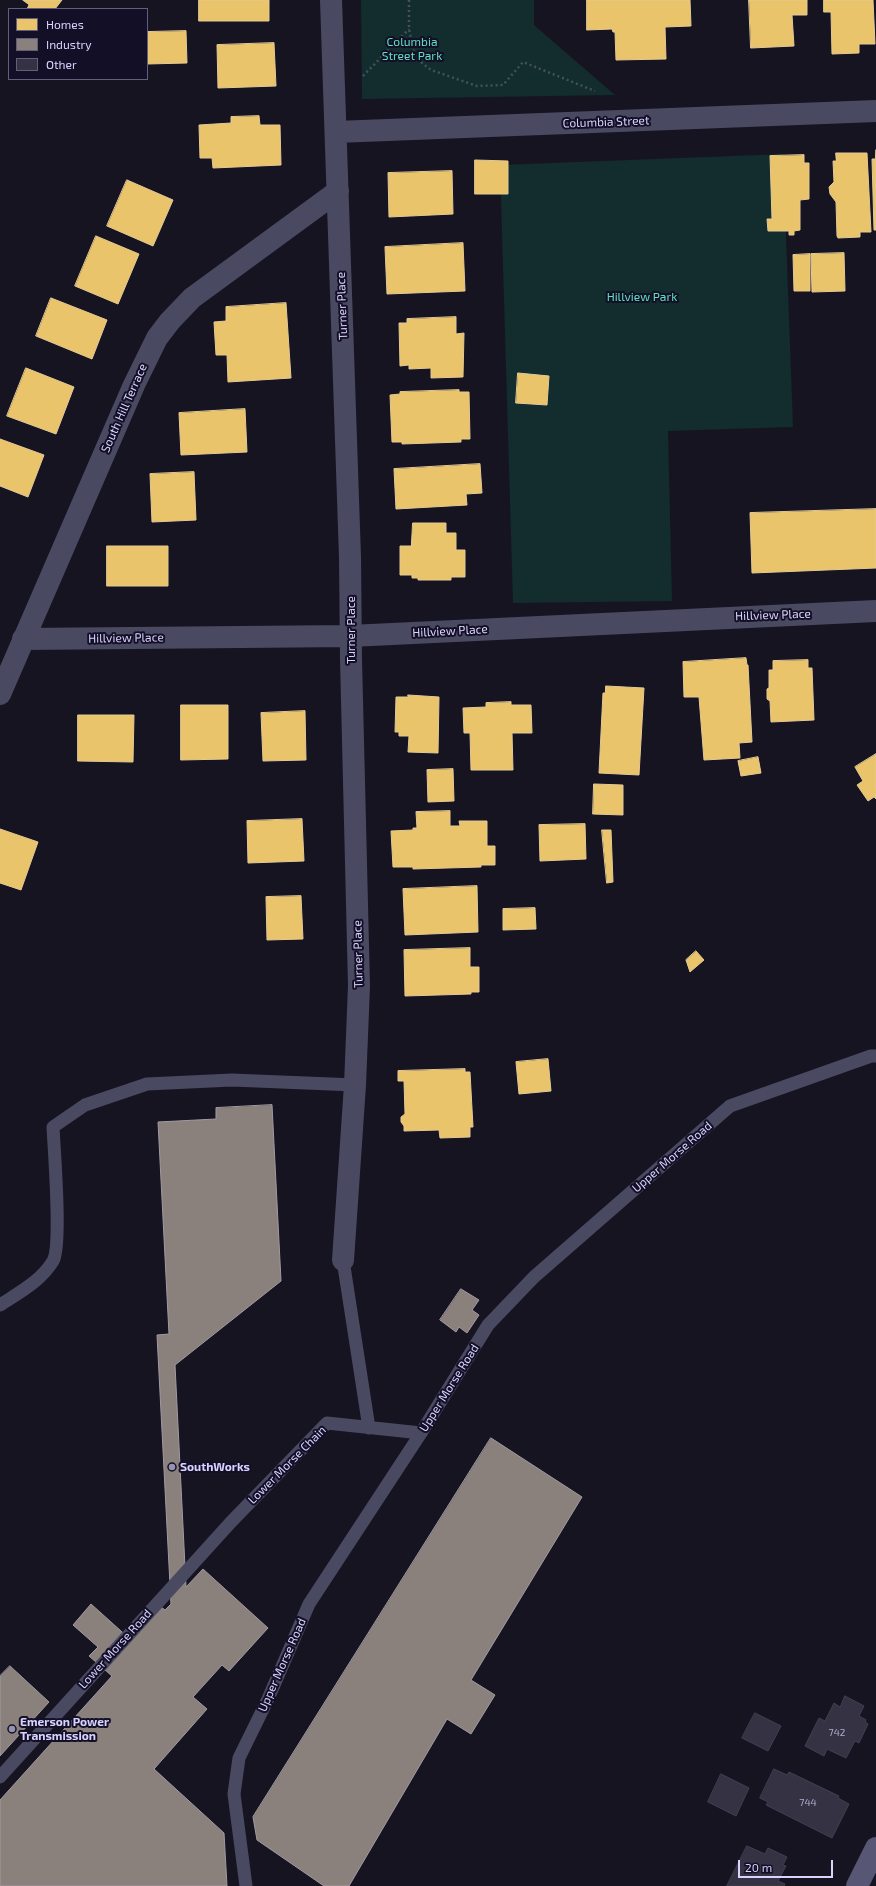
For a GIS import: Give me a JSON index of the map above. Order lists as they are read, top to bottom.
{
  "streets": {
    "street": [
      "Columbia Street",
      "Turner Place",
      "South Hill Terrace",
      "Hillview Place"
    ],
    "lane": ["Upper Morse Road", "Lower Morse Chain", "Lower Morse Road"]
  },
  "crossings": [
    ["Columbia Street", "Turner Place"],
    ["Turner Place", "South Hill Terrace"],
    ["Turner Place", "Hillview Place"],
    ["South Hill Terrace", "Hillview Place"],
    ["Upper Morse Road", "Lower Morse Chain"],
    ["Lower Morse Chain", "Lower Morse Road"]
  ],
  "parks": ["Columbia Street Park", "Hillview Park"],
  "places": ["SouthWorks", "Emerson Power Transmission"],
  "house_numbers": ["742", "744"],
  "legend": ["Homes", "Industry", "Other"],
  "scale_bar": "20 m"
}
